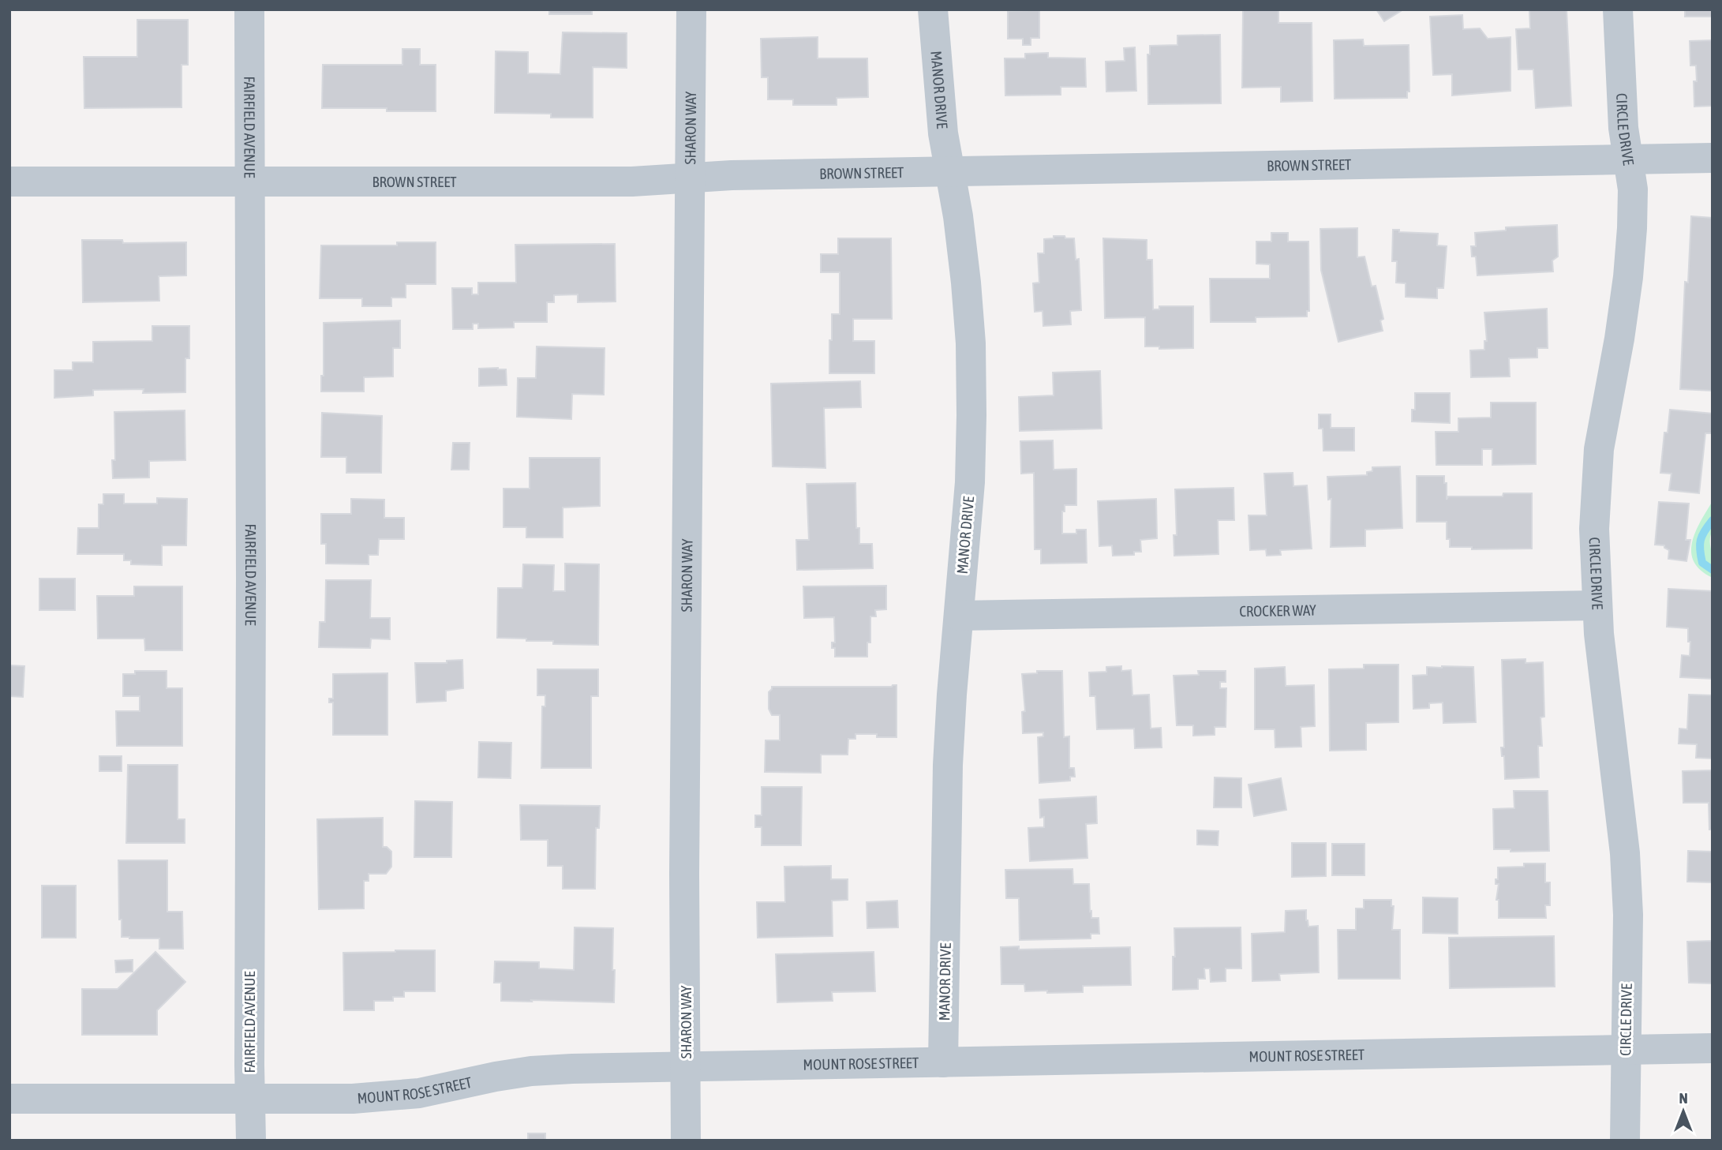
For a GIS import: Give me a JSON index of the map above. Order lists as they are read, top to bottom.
{
  "streets": {
    "street": [
      "MANOR DRIVE",
      "FAIRFIELD AVENUE",
      "SHARON WAY",
      "CIRCLE DRIVE",
      "BROWN STREET",
      "CROCKER WAY",
      "MOUNT ROSE STREET"
    ]
  },
  "crossings": [
    ["MANOR DRIVE", "BROWN STREET"],
    ["MANOR DRIVE", "CROCKER WAY"],
    ["MANOR DRIVE", "MOUNT ROSE STREET"],
    ["FAIRFIELD AVENUE", "BROWN STREET"],
    ["FAIRFIELD AVENUE", "MOUNT ROSE STREET"],
    ["SHARON WAY", "BROWN STREET"],
    ["SHARON WAY", "MOUNT ROSE STREET"],
    ["CIRCLE DRIVE", "BROWN STREET"],
    ["CIRCLE DRIVE", "CROCKER WAY"],
    ["CIRCLE DRIVE", "MOUNT ROSE STREET"]
  ],
  "north": "top"
}
